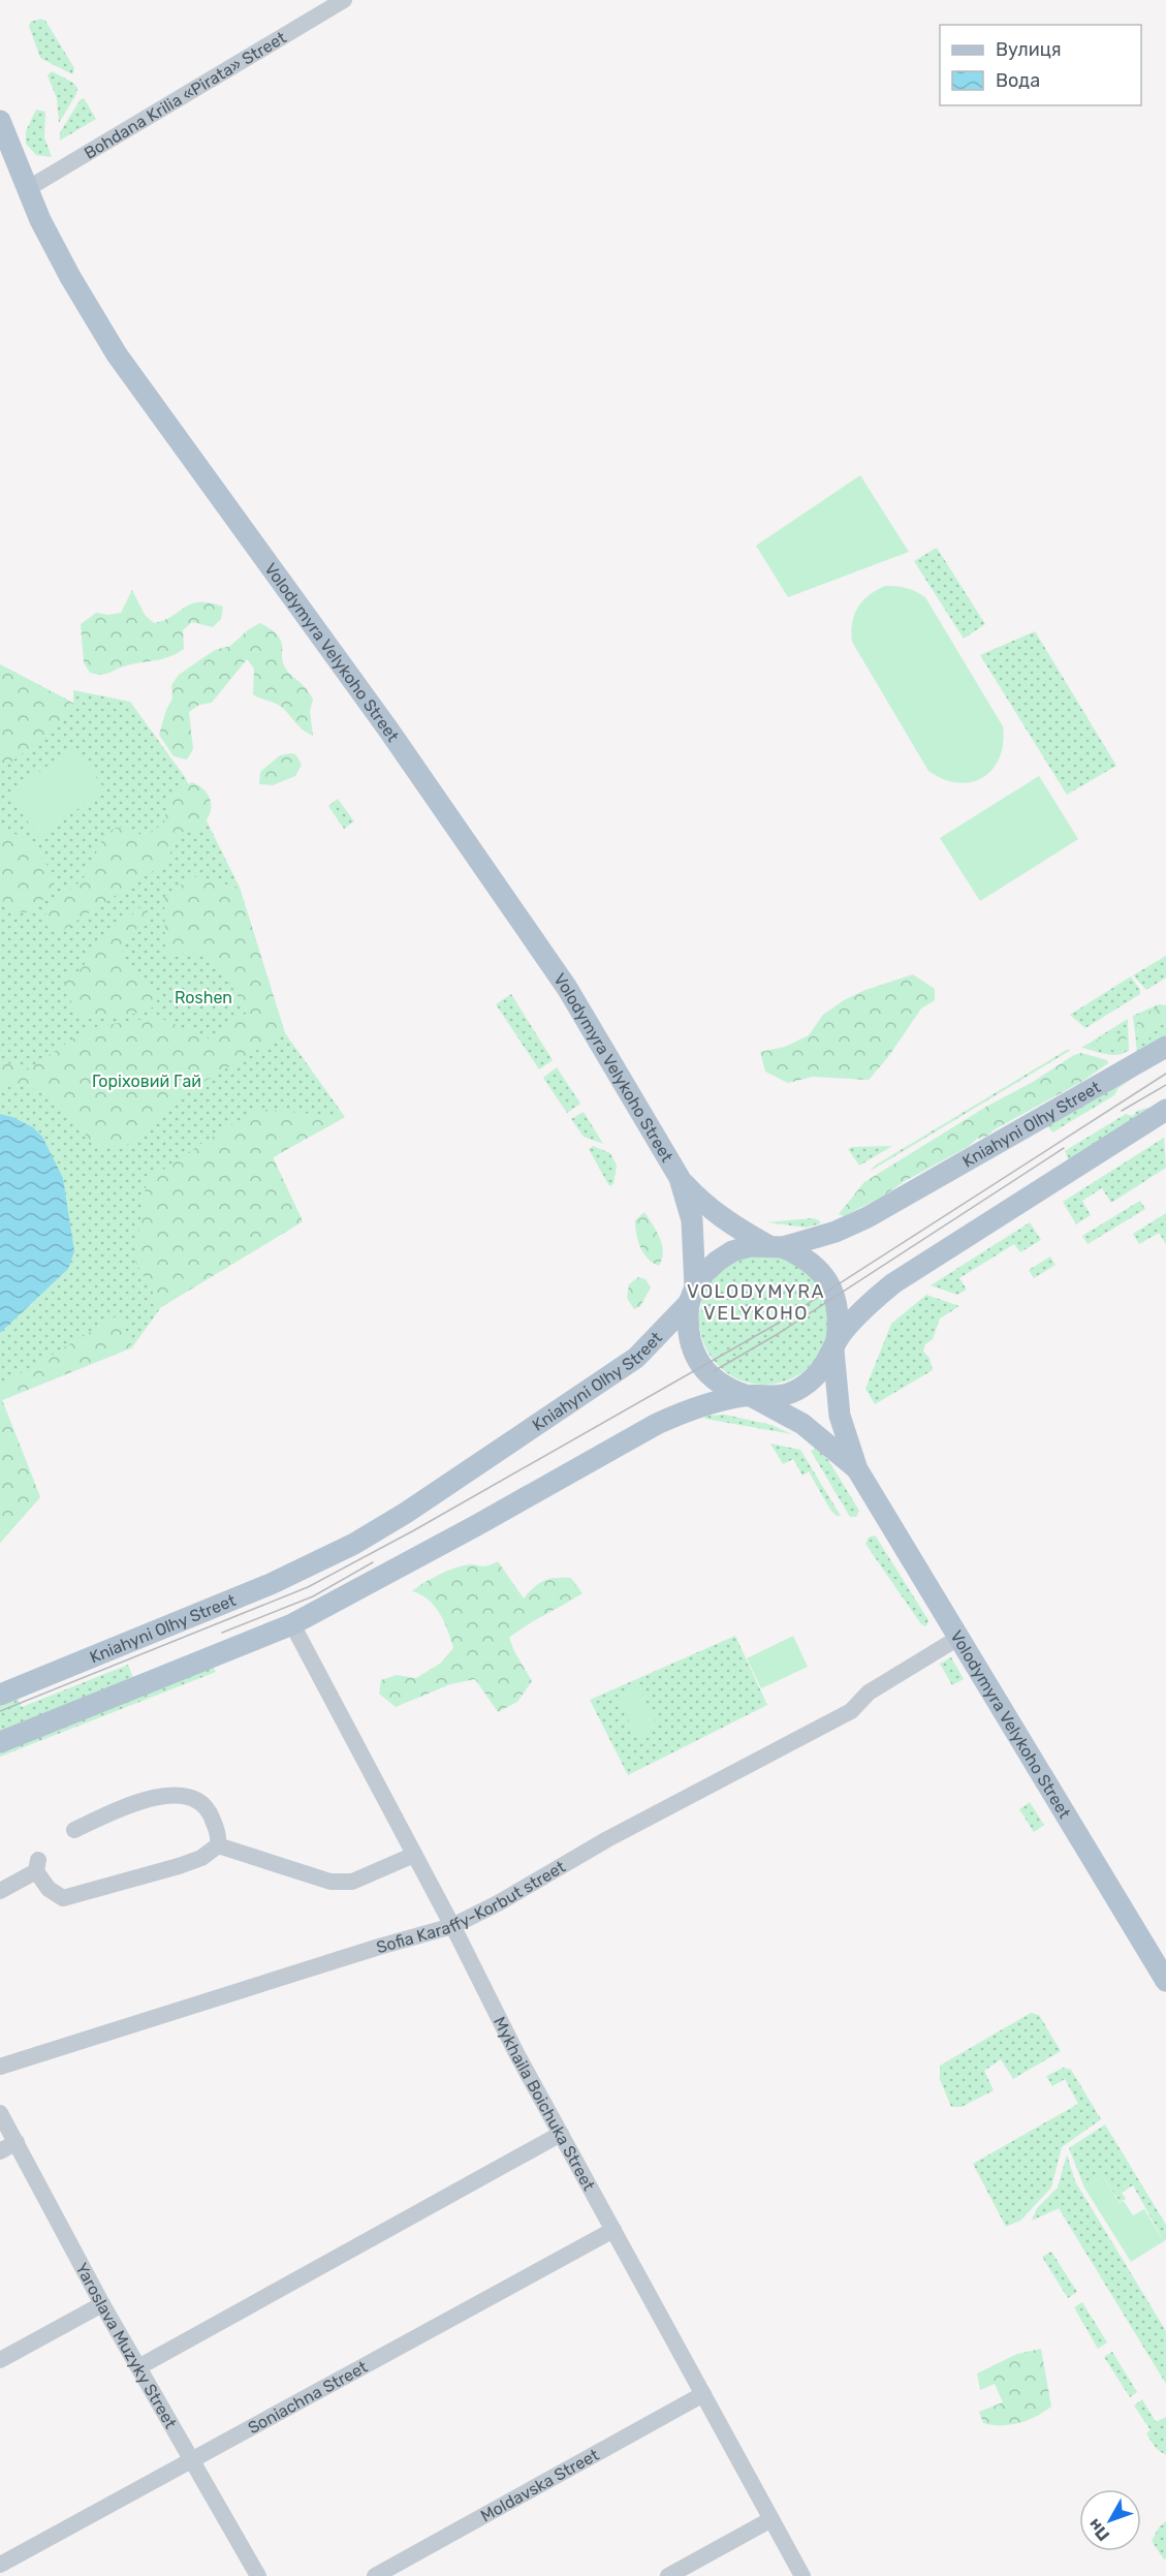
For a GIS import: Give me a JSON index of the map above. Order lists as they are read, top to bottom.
{
  "streets": {
    "main road": ["Volodymyra Velykoho Street", "Kniahyni Olhy Street"],
    "street": [
      "Bohdana Krilia «Pirata» Street",
      "Sofia Karaffy-Korbut street",
      "Mykhaila Boichuka Street",
      "Yaroslava Muzyky Street",
      "Soniachna Street",
      "Moldavska Street"
    ]
  },
  "crossings": [
    ["Bohdana Krilia «Pirata» Street", "Volodymyra Velykoho Street"],
    ["Volodymyra Velykoho Street", "Kniahyni Olhy Street"],
    ["Volodymyra Velykoho Street", "Sofia Karaffy-Korbut street"],
    ["Sofia Karaffy-Korbut street", "Mykhaila Boichuka Street"],
    ["Mykhaila Boichuka Street", "Soniachna Street"],
    ["Mykhaila Boichuka Street", "Moldavska Street"],
    ["Yaroslava Muzyky Street", "Soniachna Street"]
  ],
  "districts": ["VOLODYMYRA VELYKOHO"],
  "parks": ["Roshen", "Горіховий Гай"],
  "legend": ["Вулиця", "Вода"],
  "north": "bottom left"
}
